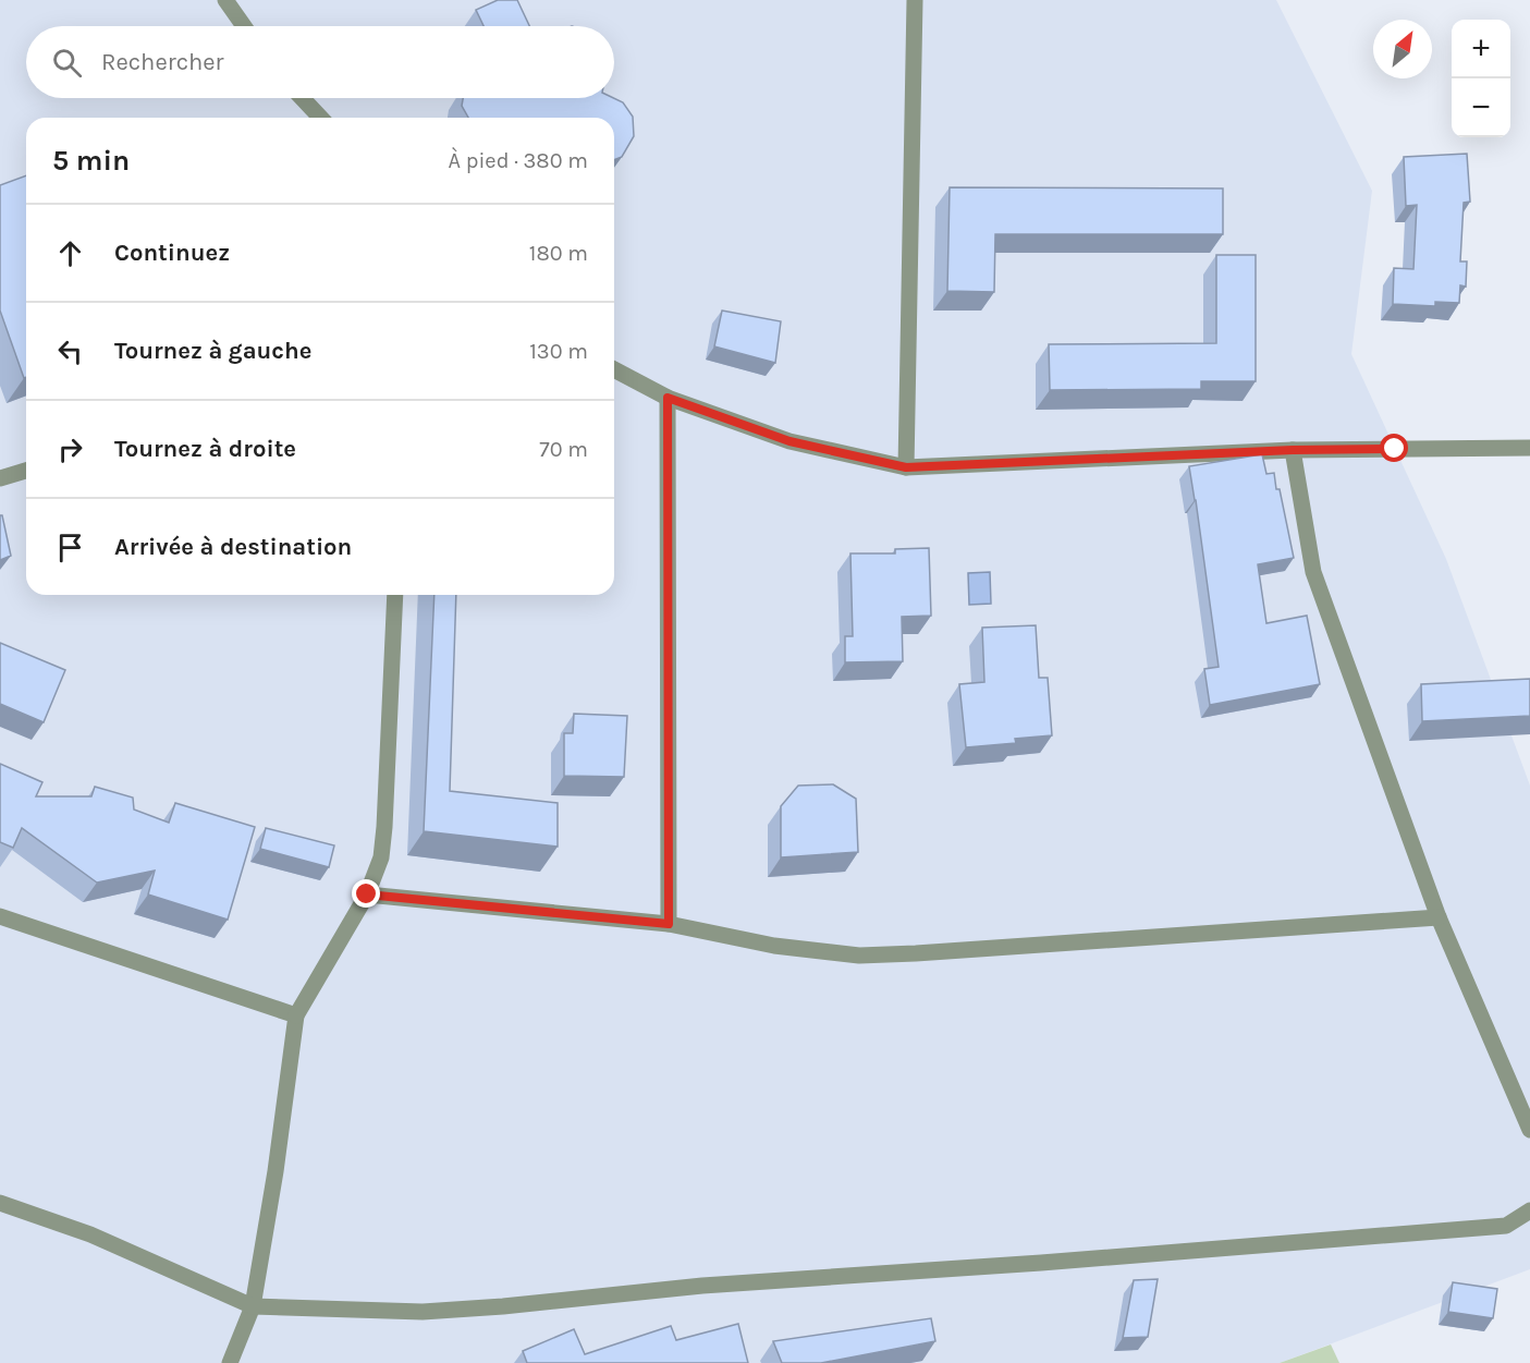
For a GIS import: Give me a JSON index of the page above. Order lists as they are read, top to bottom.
{
  "north": "top right",
  "page": {
    "map_buttons": ["+", "−"],
    "search": "Rechercher",
    "heading": ["5 min", "À pied · 380 m"],
    "list": [
      ["Continuez", "180 m"],
      ["Tournez à gauche", "130 m"],
      ["Tournez à droite", "70 m"],
      "Arrivée à destination"
    ]
  }
}
